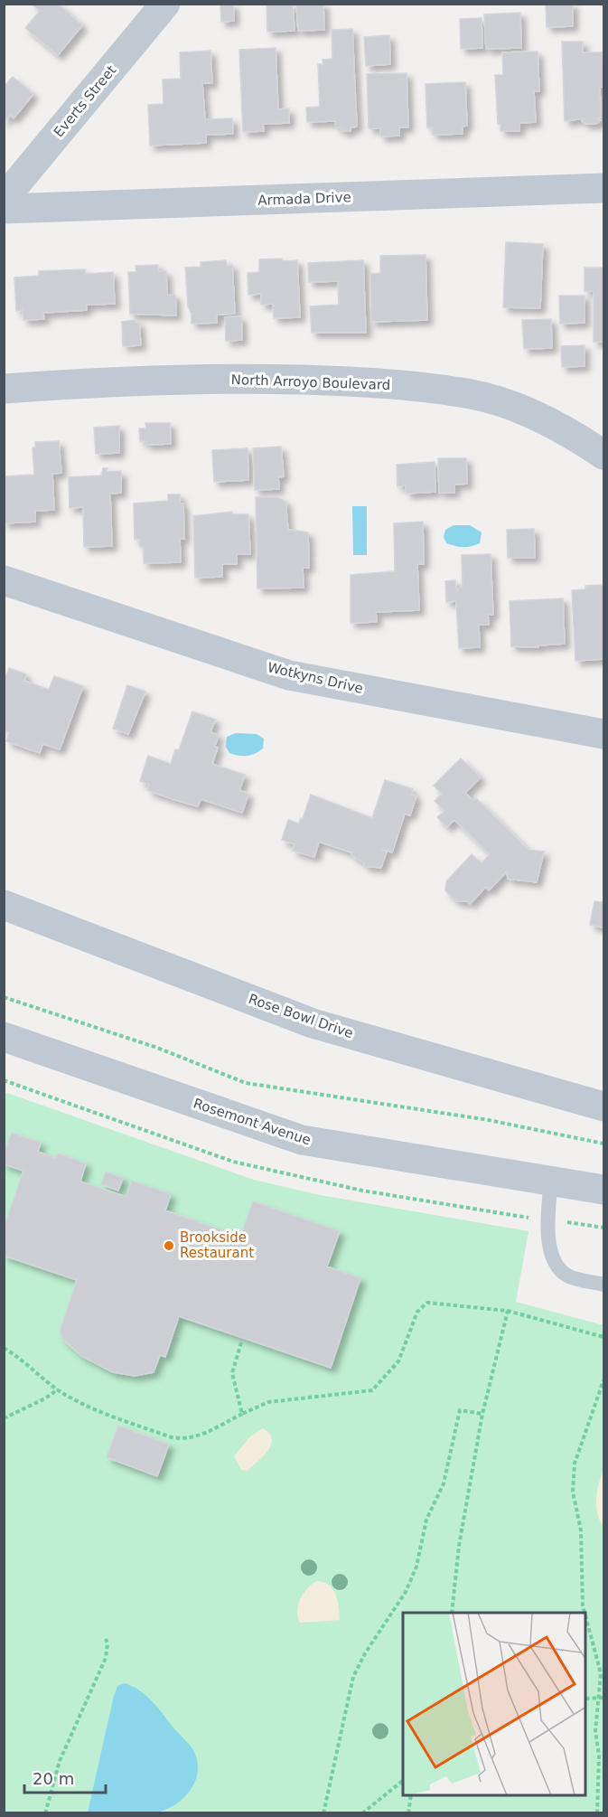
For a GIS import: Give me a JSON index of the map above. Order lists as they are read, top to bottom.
{
  "streets": {
    "street": [
      "Everts Street",
      "Armada Drive",
      "North Arroyo Boulevard",
      "Wotkyns Drive",
      "Rose Bowl Drive",
      "Rosemont Avenue"
    ]
  },
  "places": ["Brookside Restaurant"],
  "scale_bar": "20 m"
}
